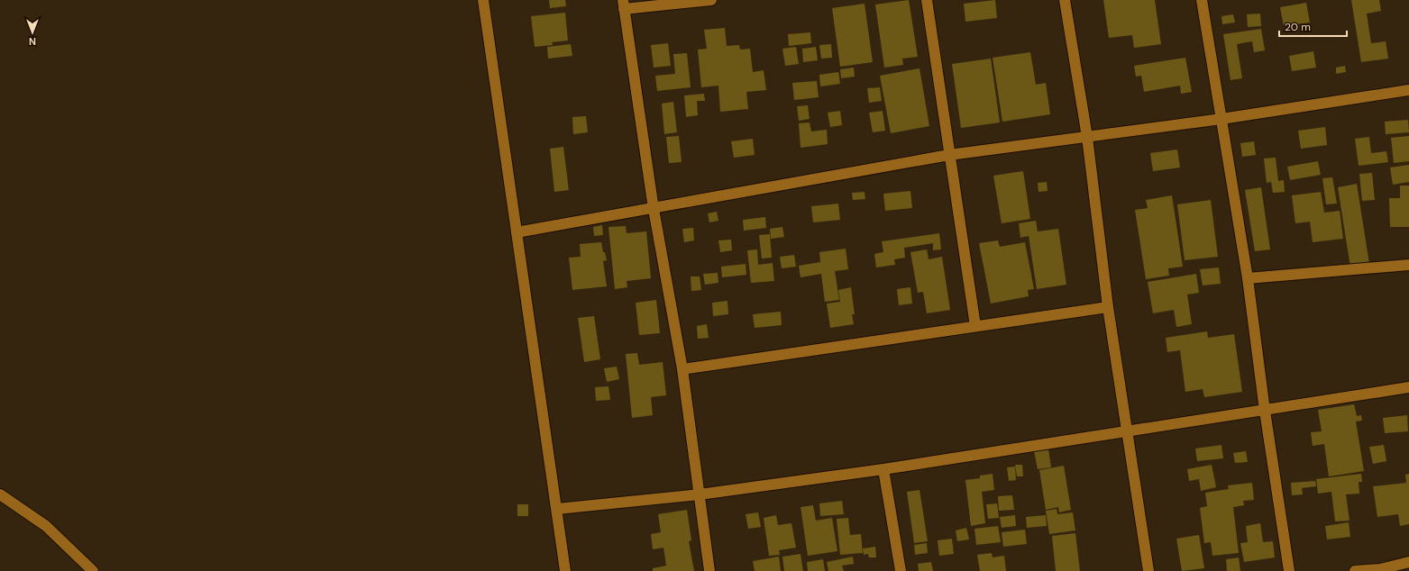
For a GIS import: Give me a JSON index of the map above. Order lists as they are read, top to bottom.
{
  "scale_bar": "20 m",
  "north": "bottom"
}
